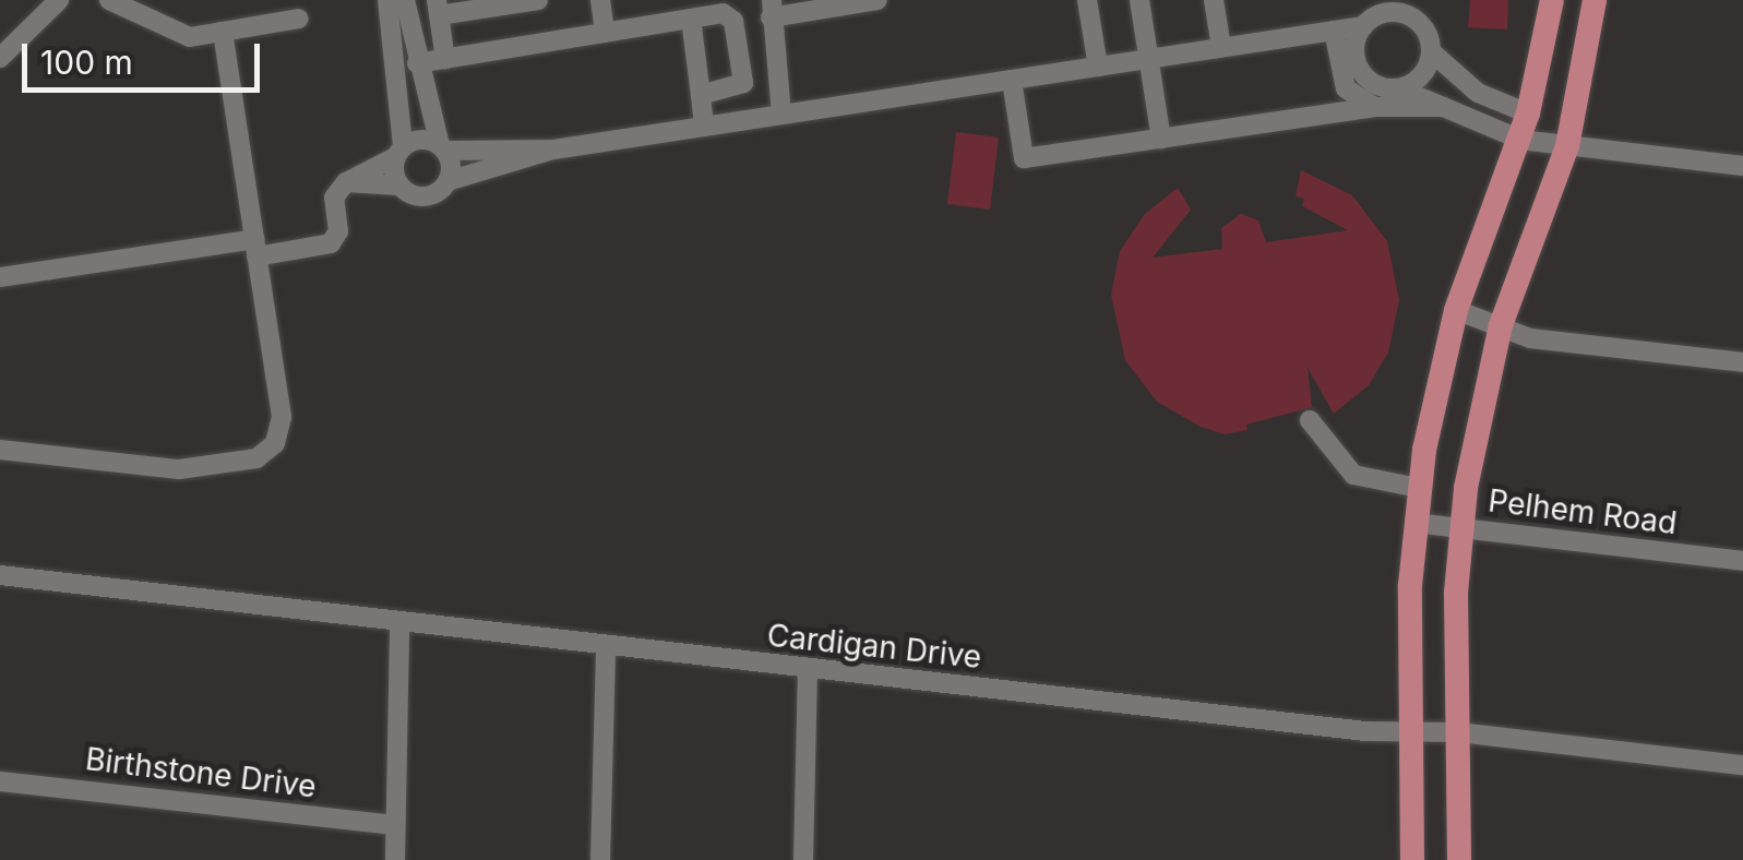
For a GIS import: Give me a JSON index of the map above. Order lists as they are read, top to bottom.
{
  "streets": {
    "street": ["Pelhem Road", "Cardigan Drive", "Birthstone Drive"]
  },
  "scale_bar": "100 m"
}
